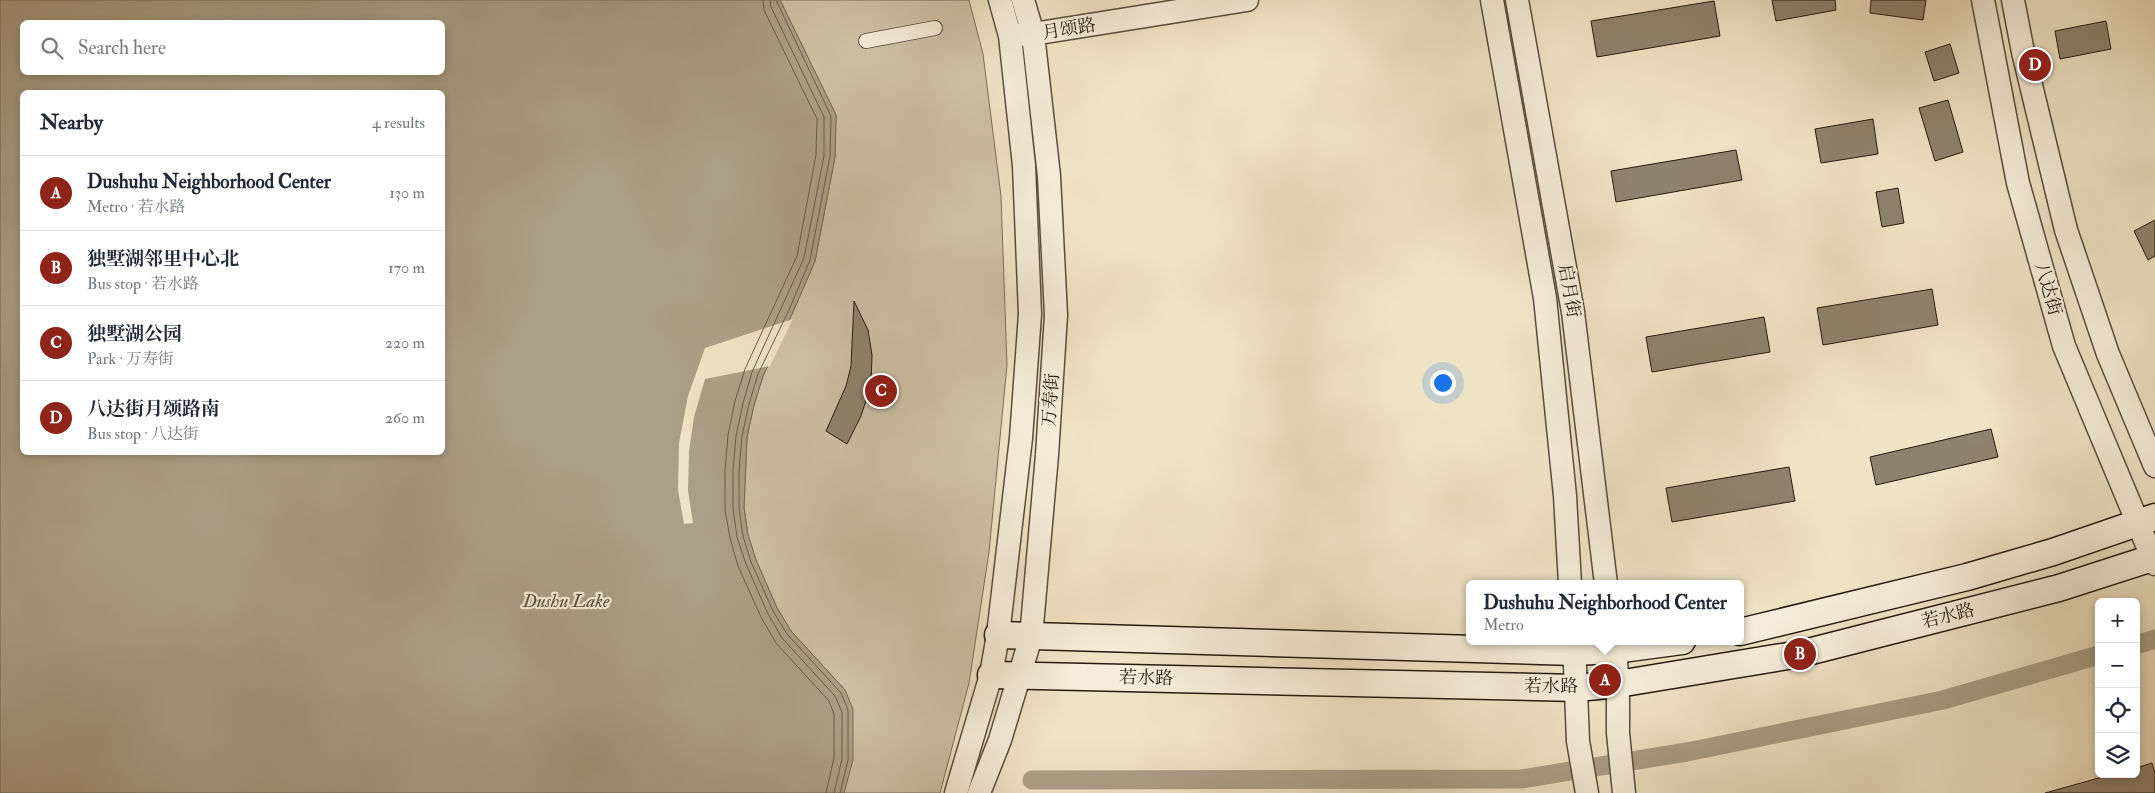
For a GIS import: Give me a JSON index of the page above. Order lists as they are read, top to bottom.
{
  "streets": {
    "main road": ["若水路"],
    "street": [
      "月颂路",
      "八达街",
      "启月街",
      "万寿街"
    ]
  },
  "crossings": [
    ["月颂路", "万寿街"],
    ["八达街", "若水路"],
    ["万寿街", "若水路"]
  ],
  "water": ["Dushu Lake"],
  "page": {
    "search": "Search here",
    "pins": [
      "D",
      "C",
      "B",
      "A"
    ],
    "heading": ["Nearby", "4 results"],
    "list": [
      {
        "mark": "A",
        "name": "Dushuhu Neighborhood Center",
        "note": "Metro · 若水路",
        "value": "130 m"
      },
      {
        "mark": "B",
        "name": "独墅湖邻里中心北",
        "note": "Bus stop · 若水路",
        "value": "170 m"
      },
      {
        "mark": "C",
        "name": "独墅湖公园",
        "note": "Park · 万寿街",
        "value": "220 m"
      },
      {
        "mark": "D",
        "name": "八达街月颂路南",
        "note": "Bus stop · 八达街",
        "value": "260 m"
      }
    ],
    "popup": ["Dushuhu Neighborhood Center", "Metro"],
    "map_buttons": ["+", "−"]
  }
}
